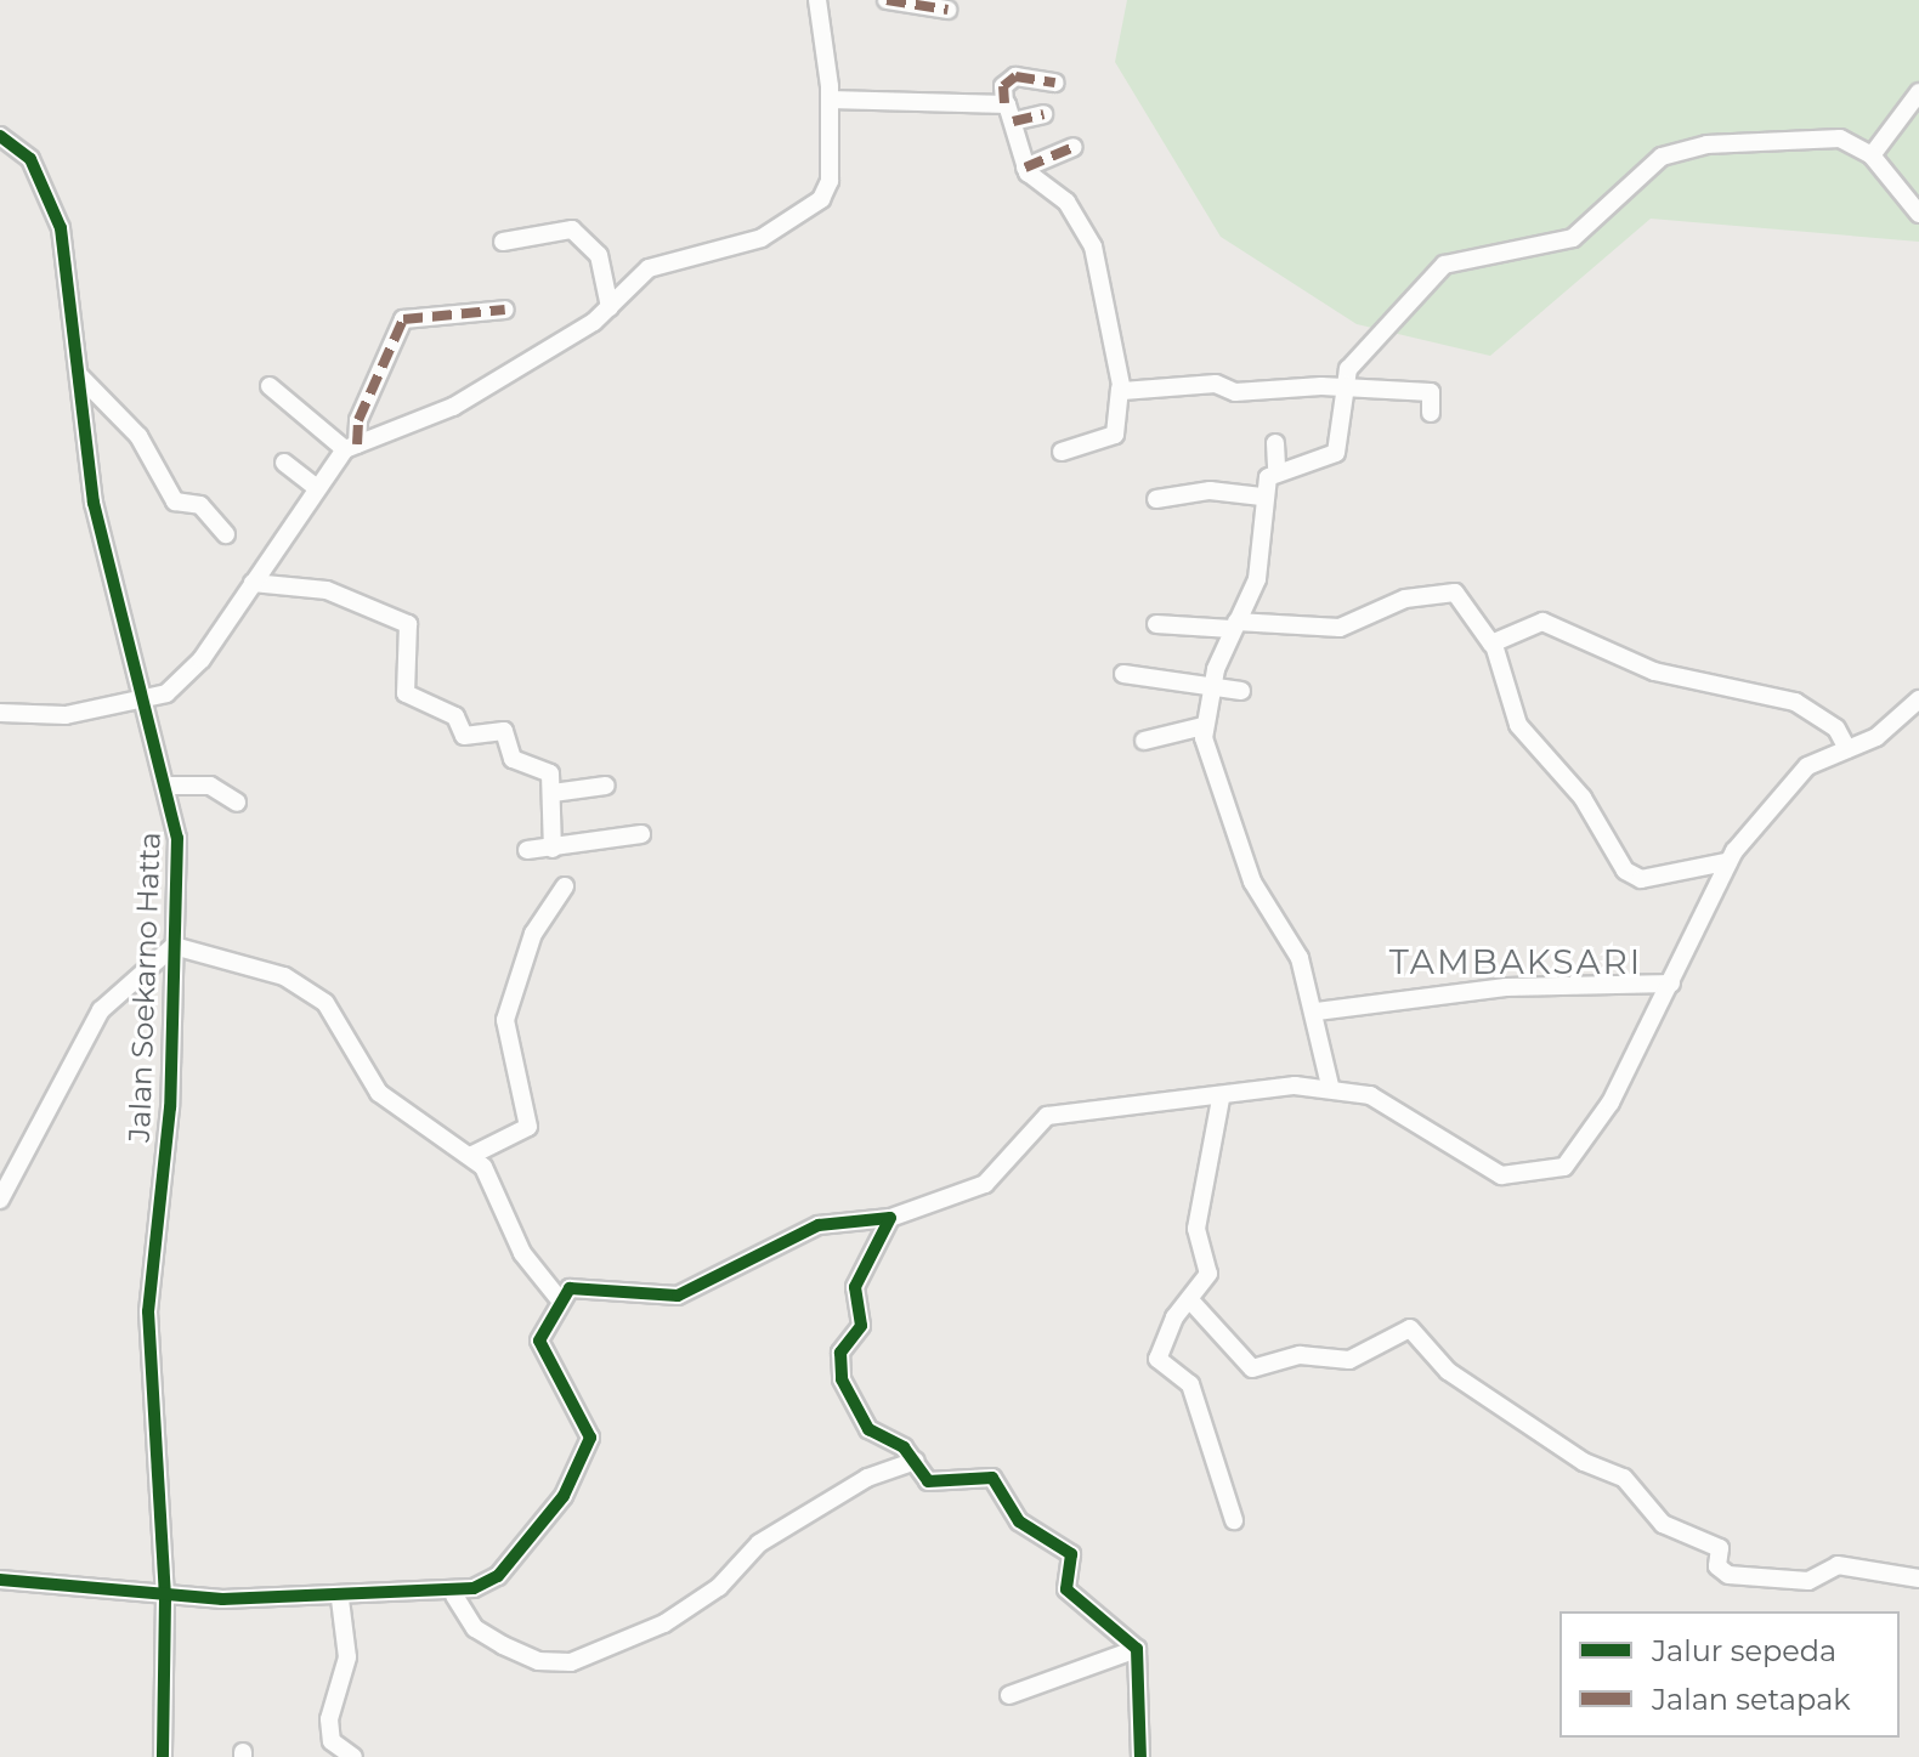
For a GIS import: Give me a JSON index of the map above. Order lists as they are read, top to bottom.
{
  "streets": {
    "street": ["Jalan Soekarno Hatta"]
  },
  "districts": ["TAMBAKSARI"],
  "legend": ["Jalur sepeda", "Jalan setapak"]
}
